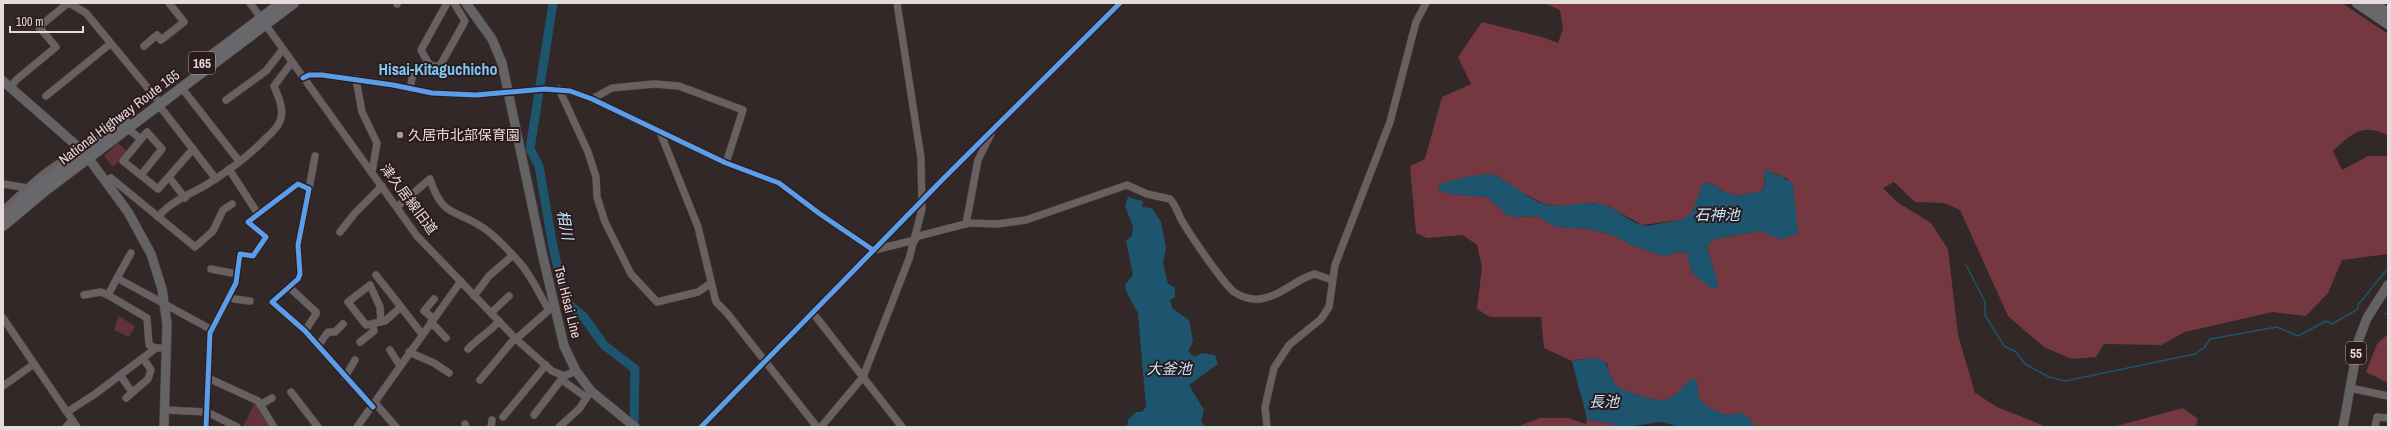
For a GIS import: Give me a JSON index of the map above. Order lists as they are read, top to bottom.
{
  "streets": {
    "highway": ["165", "National Highway Route 165"],
    "main road": ["Tsu Hisai Line", "55"],
    "street": ["津久居線旧道"]
  },
  "crossings": [
    ["165", "National Highway Route 165"],
    ["National Highway Route 165", "津久居線旧道"],
    ["津久居線旧道", "Tsu Hisai Line"]
  ],
  "districts": ["Hisai-Kitaguchicho"],
  "water": [
    "石神池",
    "相川",
    "大釜池",
    "長池"
  ],
  "places": ["久居市北部保育園"],
  "scale_bar": "100 m"
}
